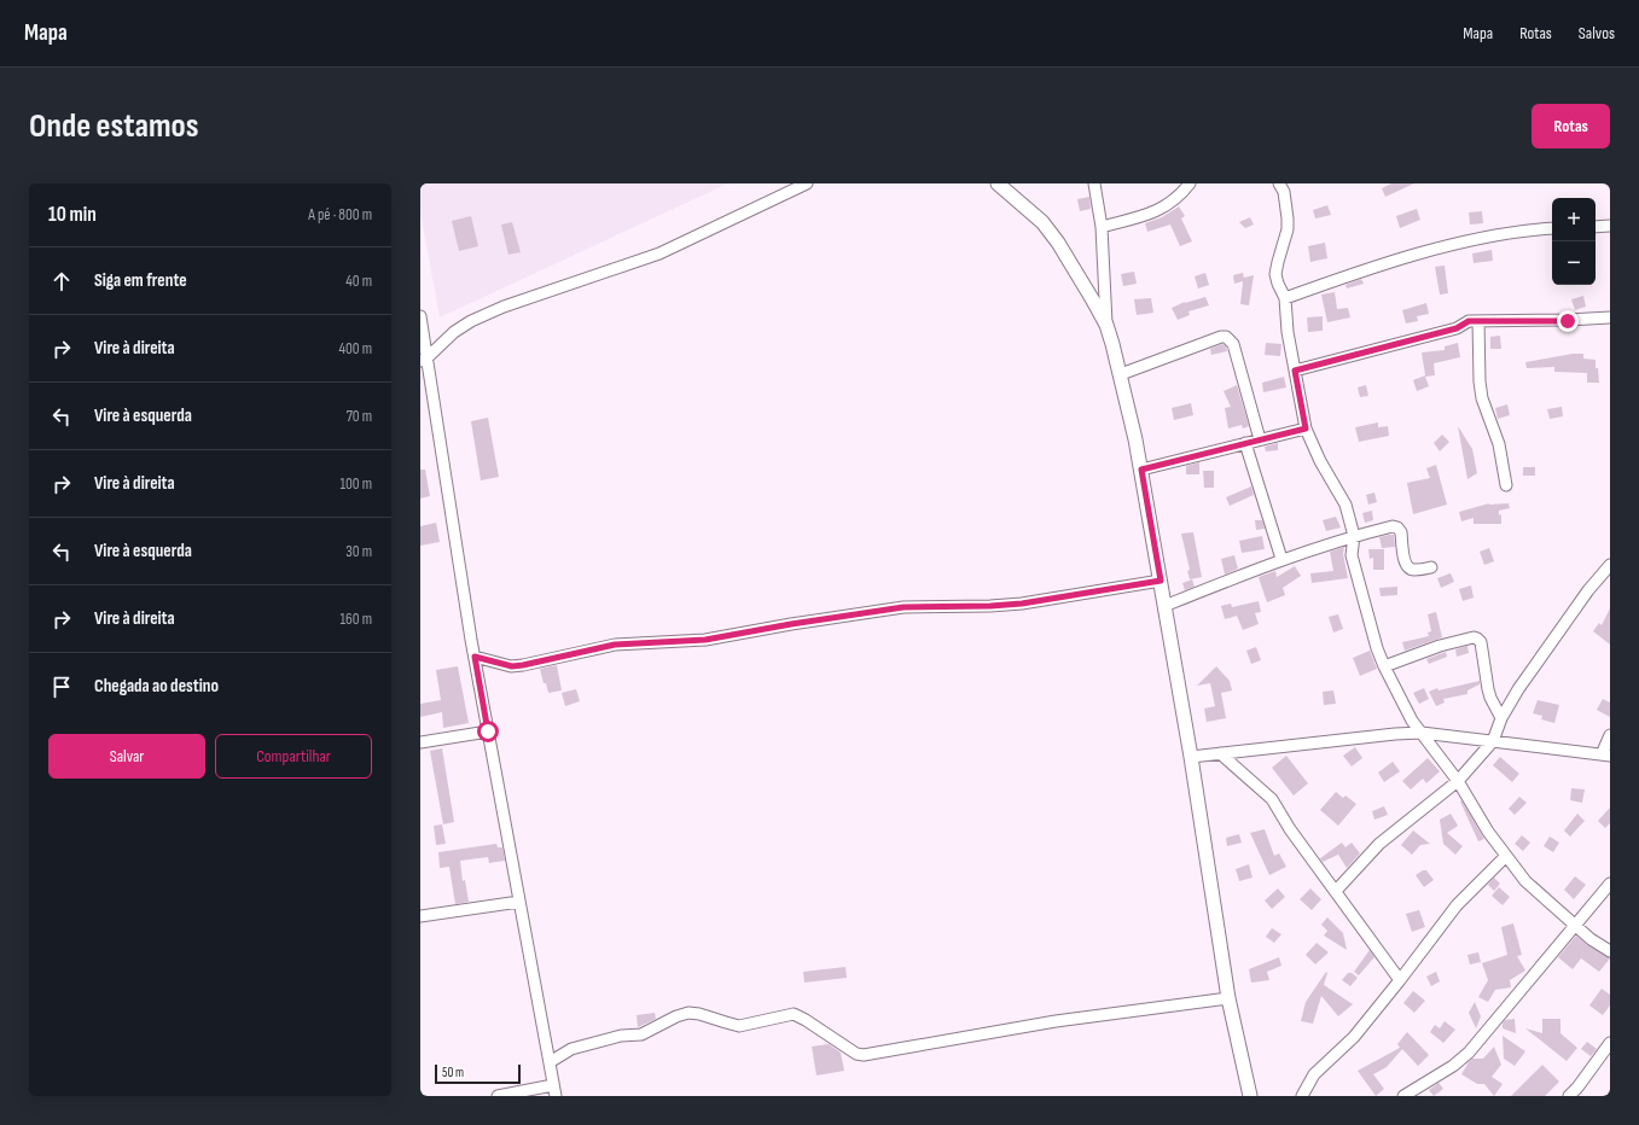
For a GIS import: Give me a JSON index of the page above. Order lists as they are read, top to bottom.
{
  "scale_bar": "50 m",
  "page": {
    "header": "Mapa",
    "nav": ["Mapa", "Rotas", "Salvos"],
    "buttons": [
      "Rotas",
      ["Salvar", "Compartilhar"]
    ],
    "title": "Onde estamos",
    "heading": ["10 min", "A pé · 800 m"],
    "map_buttons": ["+", "−"],
    "list": [
      ["Siga em frente", "40 m"],
      ["Vire à direita", "400 m"],
      ["Vire à esquerda", "70 m"],
      ["Vire à direita", "100 m"],
      ["Vire à esquerda", "30 m"],
      ["Vire à direita", "160 m"],
      "Chegada ao destino"
    ],
    "scale": "50 m"
  }
}
